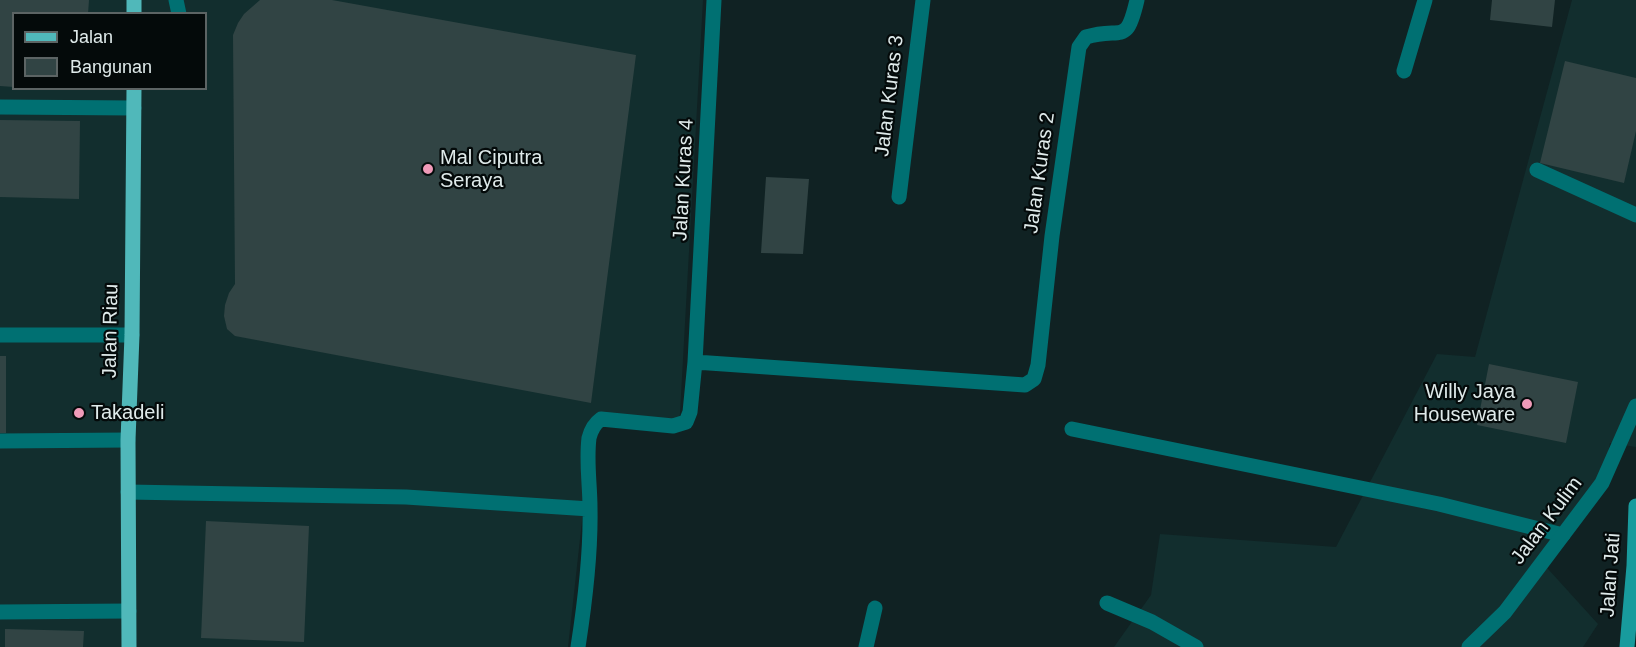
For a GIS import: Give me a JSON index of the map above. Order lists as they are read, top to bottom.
{
  "streets": {
    "main road": ["Jalan Riau", "Jalan Jati"],
    "street": [
      "Jalan Kuras 3",
      "Jalan Kuras 2",
      "Jalan Kuras 4",
      "Jalan Kulim"
    ]
  },
  "crossings": [
    ["Jalan Kuras 2", "Jalan Kuras 4"]
  ],
  "places": ["Mal Ciputra Seraya", "Willy Jaya Houseware", "Takadeli"],
  "legend": ["Jalan", "Bangunan"]
}
